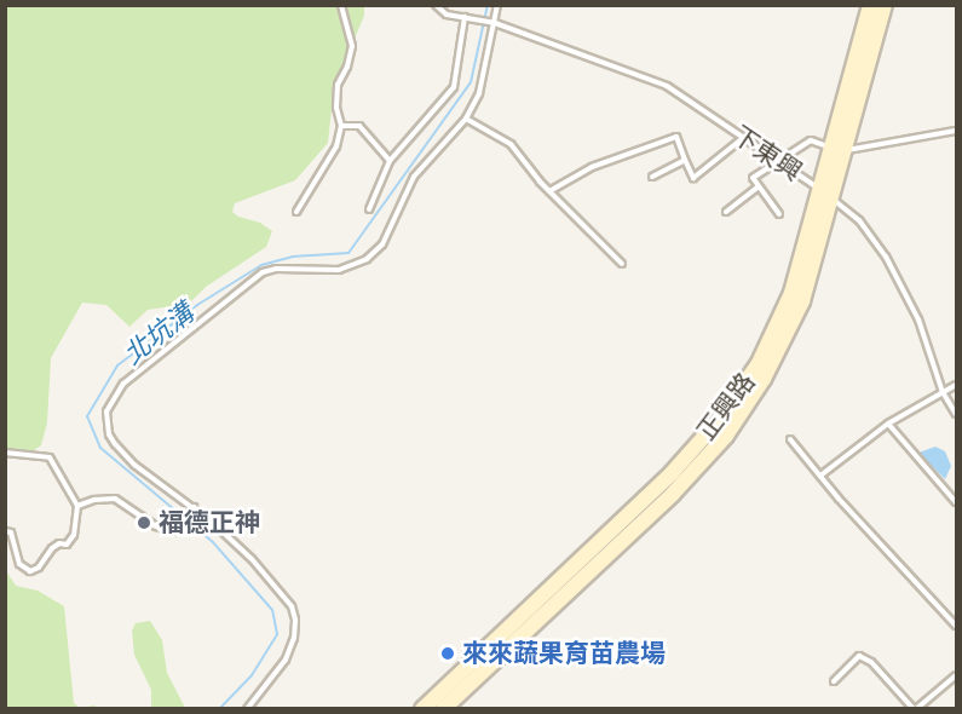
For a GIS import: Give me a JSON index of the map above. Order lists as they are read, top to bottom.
{
  "streets": {
    "main road": ["正興路"],
    "lane": ["下東興"]
  },
  "crossings": [
    ["下東興", "正興路"]
  ],
  "water": ["北坑溝"],
  "places": ["福德正神", "來來蔬果育苗農場"]
}
